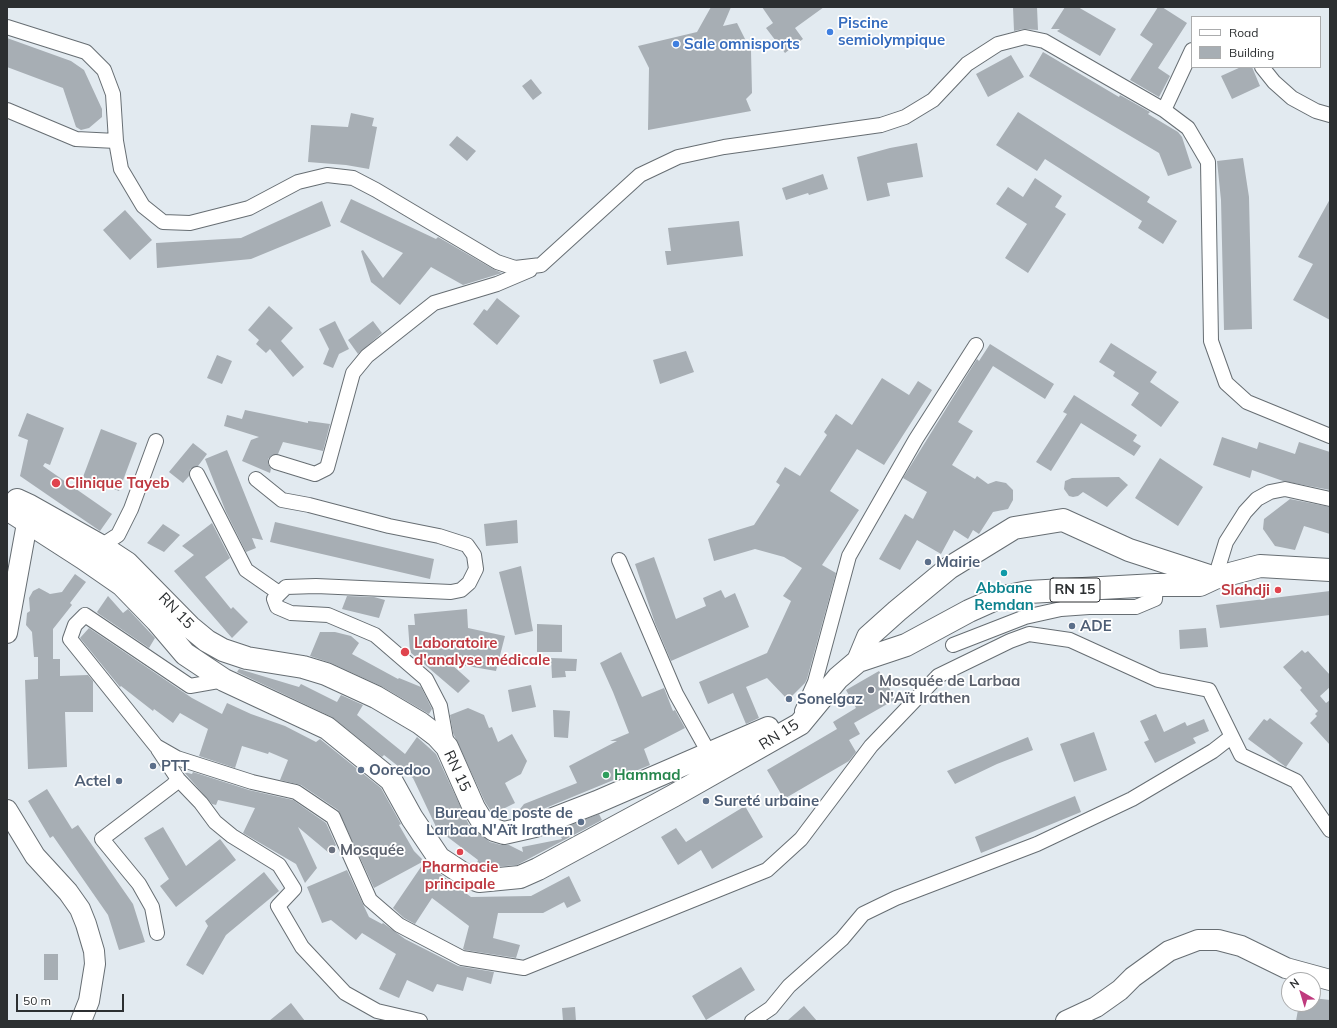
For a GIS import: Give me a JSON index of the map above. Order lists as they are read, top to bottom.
{
  "streets": {
    "main road": ["RN 15"]
  },
  "places": [
    "Piscine semiolympique",
    "Sale omnisports",
    "Clinique Tayeb",
    "Mairie",
    "Abbane Remdan",
    "Slahdji",
    "ADE",
    "Laboratoire d'analyse médicale",
    "Mosquée de Larbaa N'Aït Irathen",
    "Sonelgaz",
    "PTT",
    "Ooredoo",
    "Hammad",
    "Actel",
    "Sureté urbaine",
    "Bureau de poste de Larbaa N'Aït Irathen",
    "Mosquée",
    "Pharmacie principale"
  ],
  "legend": ["Road", "Building"],
  "scale_bar": "50 m",
  "north": "top left"
}
